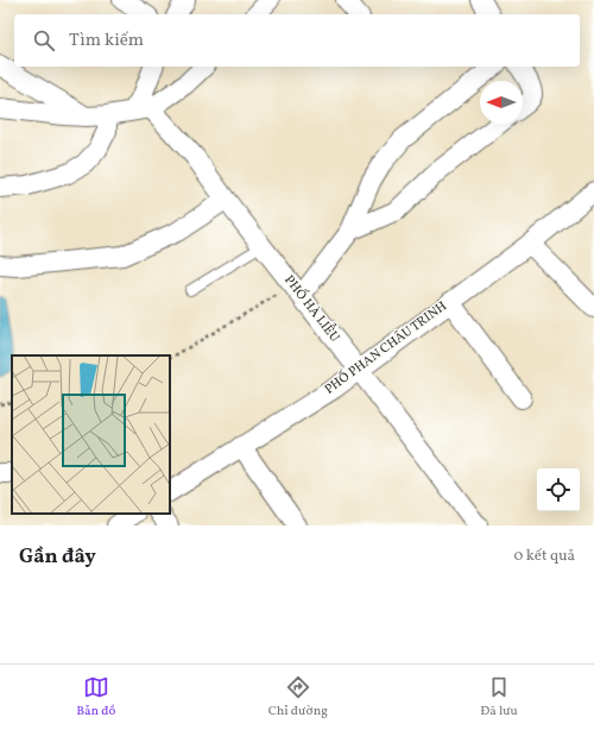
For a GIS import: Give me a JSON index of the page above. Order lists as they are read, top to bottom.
{
  "streets": {
    "street": ["PHỐ HÀ LIỄU", "PHỐ PHAN CHÂU TRINH"]
  },
  "crossings": [
    ["PHỐ HÀ LIỄU", "PHỐ PHAN CHÂU TRINH"]
  ],
  "north": "left",
  "page": {
    "search": "Tìm kiếm",
    "heading": ["Gần đây", "0 kết quả"],
    "nav": ["Bản đồ", "Chỉ đường", "Đã lưu"]
  }
}
